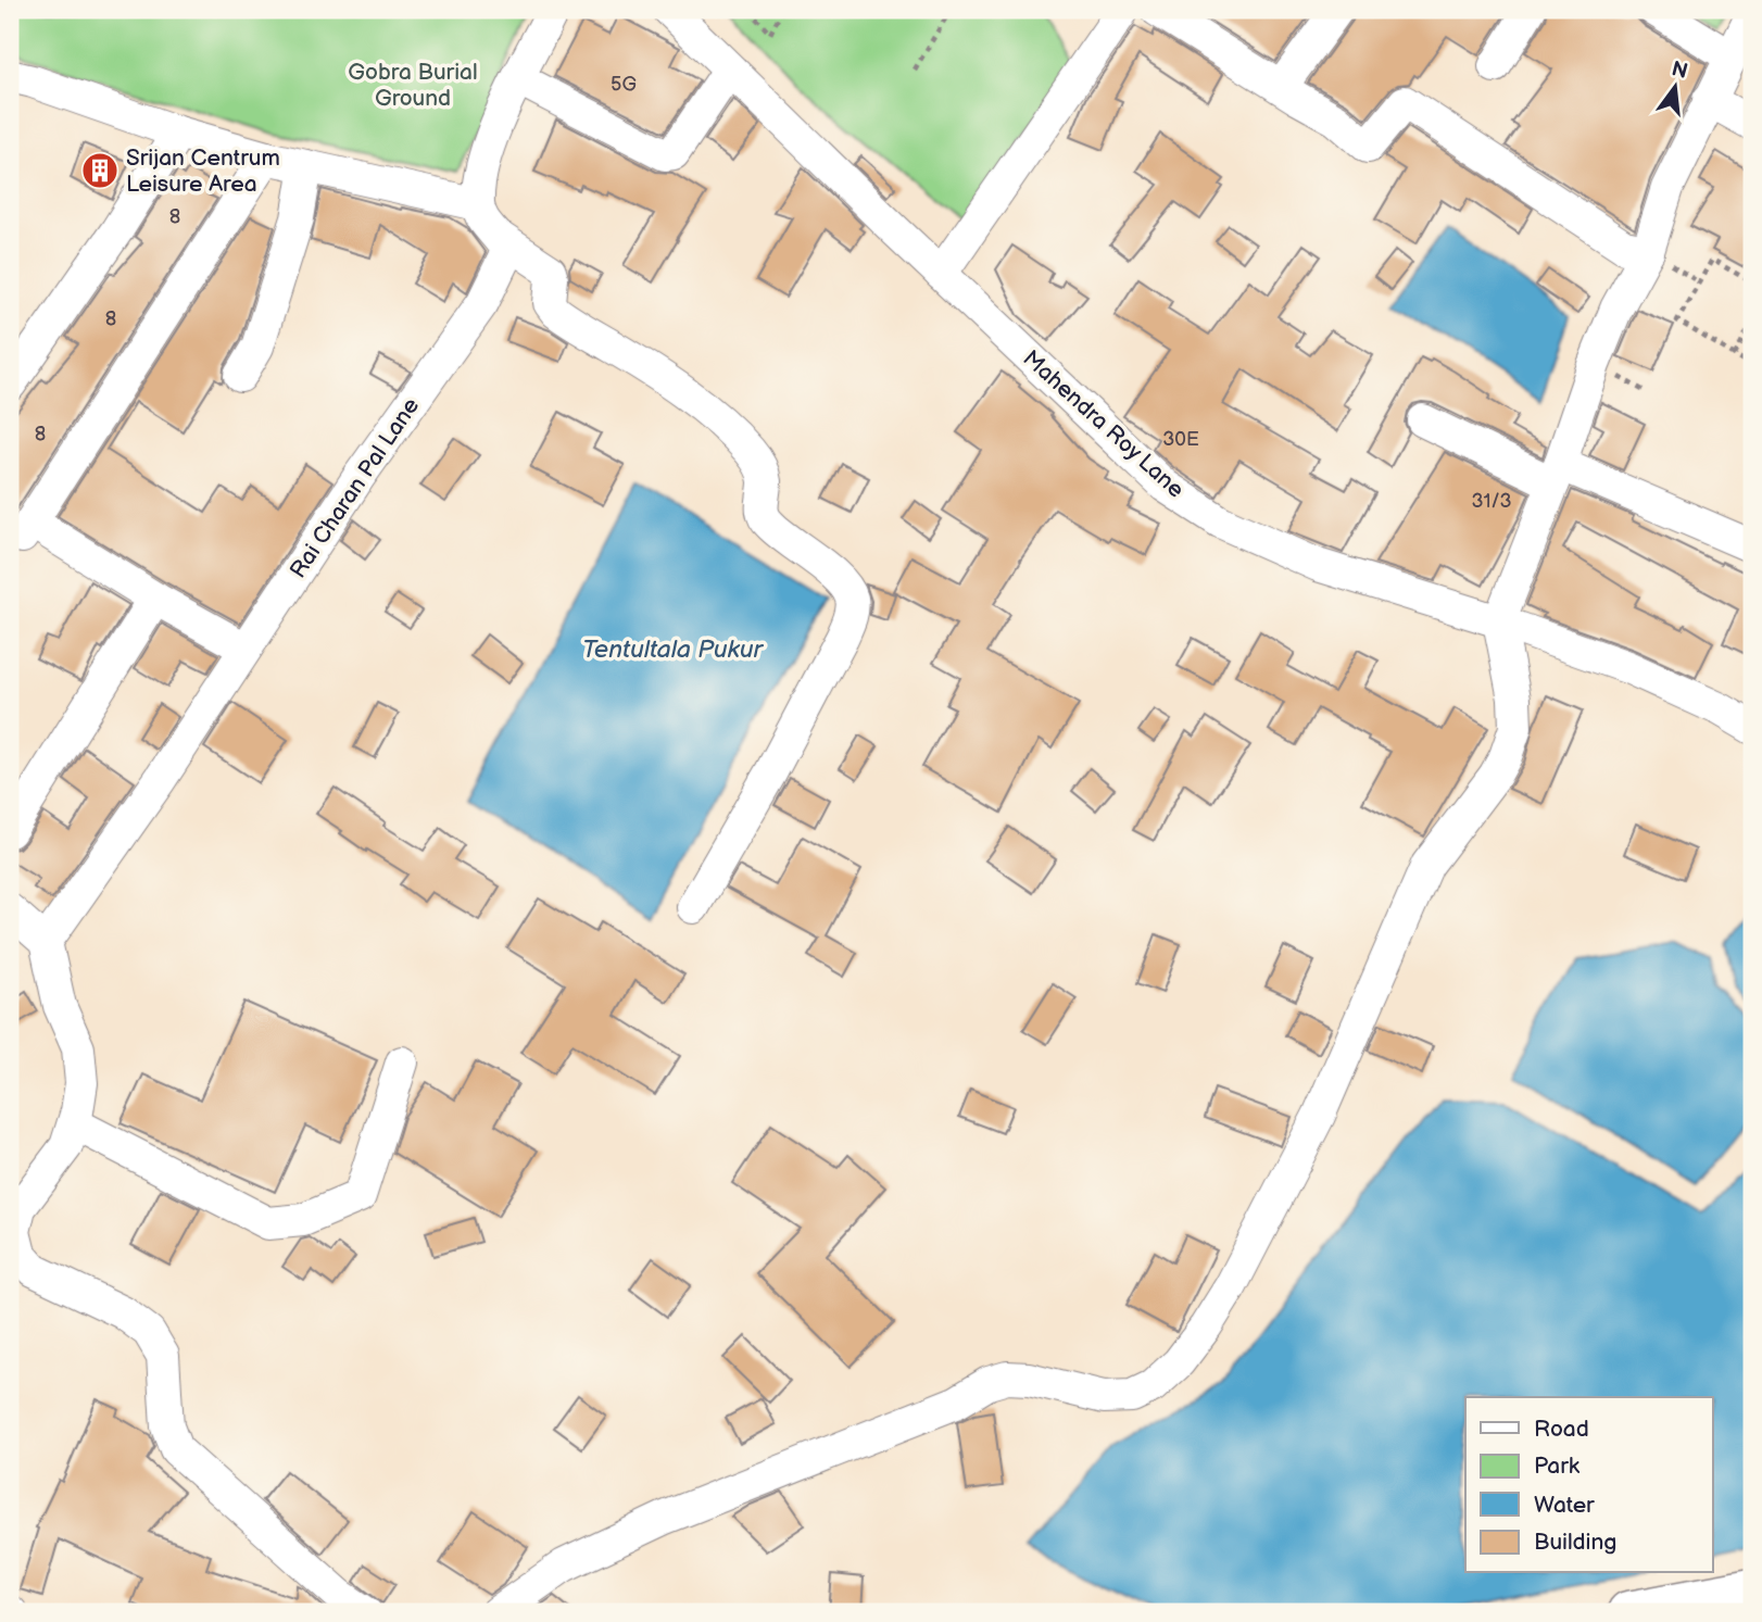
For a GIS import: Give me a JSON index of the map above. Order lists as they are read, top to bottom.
{
  "streets": {
    "street": ["Mahendra Roy Lane", "Rai Charan Pal Lane"]
  },
  "water": ["Tentultala Pukur"],
  "parks": ["Gobra Burial Ground"],
  "places": {
    "building": ["Srijan Centrum Leisure Area"]
  },
  "house_numbers": [
    "5G",
    "8",
    "8",
    "8",
    "30E",
    "31/3"
  ],
  "legend": [
    "Road",
    "Park",
    "Water",
    "Building"
  ],
  "north": "top"
}
